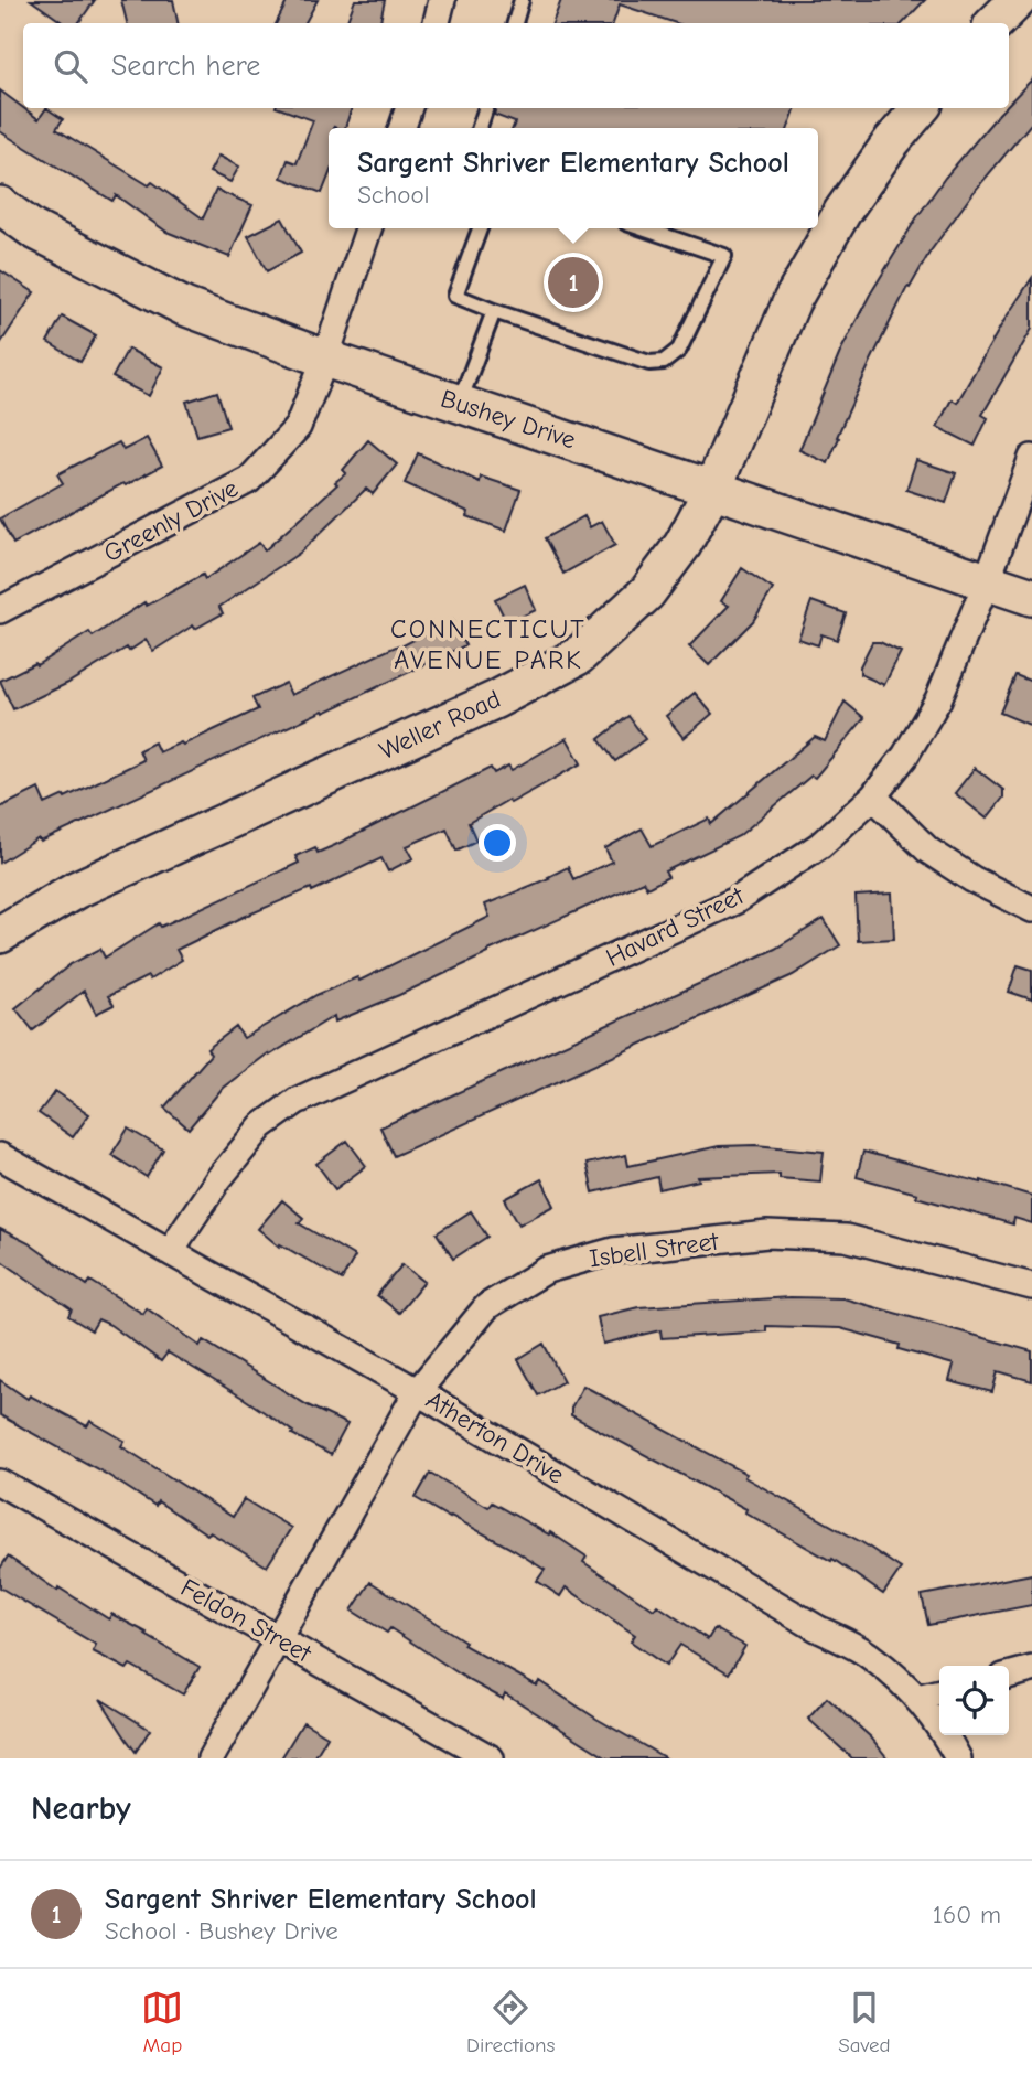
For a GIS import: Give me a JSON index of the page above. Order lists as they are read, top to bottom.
{
  "streets": {
    "street": [
      "Bushey Drive",
      "Greenly Drive",
      "Weller Road",
      "Havard Street",
      "Isbell Street",
      "Atherton Drive",
      "Feldon Street"
    ]
  },
  "crossings": [
    ["Bushey Drive", "Greenly Drive"],
    ["Bushey Drive", "Weller Road"],
    ["Bushey Drive", "Havard Street"],
    ["Havard Street", "Atherton Drive"],
    ["Isbell Street", "Atherton Drive"],
    ["Isbell Street", "Feldon Street"]
  ],
  "districts": ["CONNECTICUT AVENUE PARK"],
  "page": {
    "search": "Search here",
    "popup": ["Sargent Shriver Elementary School", "School"],
    "pins": "1",
    "heading": "Nearby",
    "list": [
      {
        "mark": "1",
        "name": "Sargent Shriver Elementary School",
        "note": "School · Bushey Drive",
        "value": "160 m"
      }
    ],
    "nav": ["Map", "Directions", "Saved"]
  }
}
